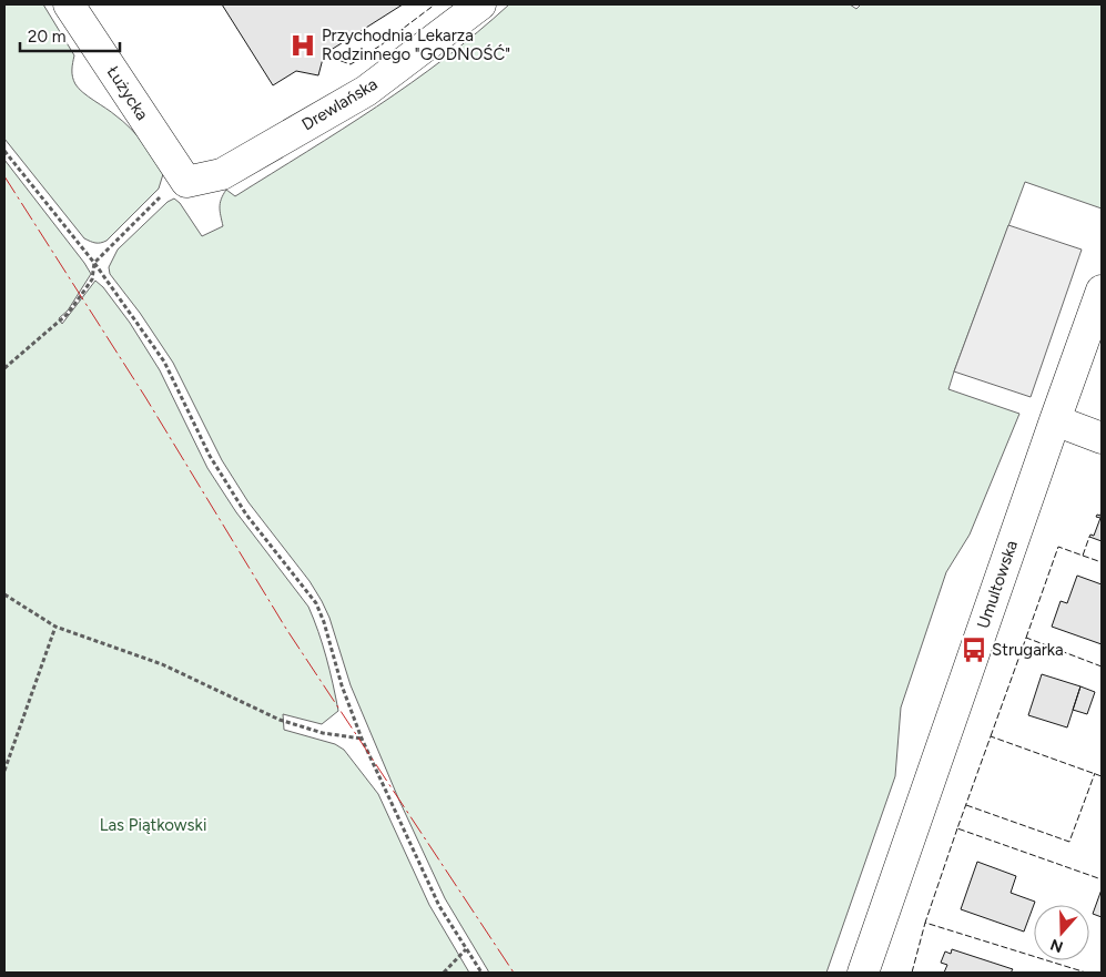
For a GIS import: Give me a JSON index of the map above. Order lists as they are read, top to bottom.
{
  "streets": {
    "street": ["Łużycka", "Drewlańska", "Umultowska"]
  },
  "crossings": [
    ["Łużycka", "Drewlańska"]
  ],
  "parks": ["Las Piątkowski"],
  "places": {
    "hospital": ["Przychodnia Lekarza Rodzinnego \"GODNOŚĆ\""],
    "bus stop": ["Strugarka"]
  },
  "scale_bar": "20 m",
  "north": "bottom"
}
